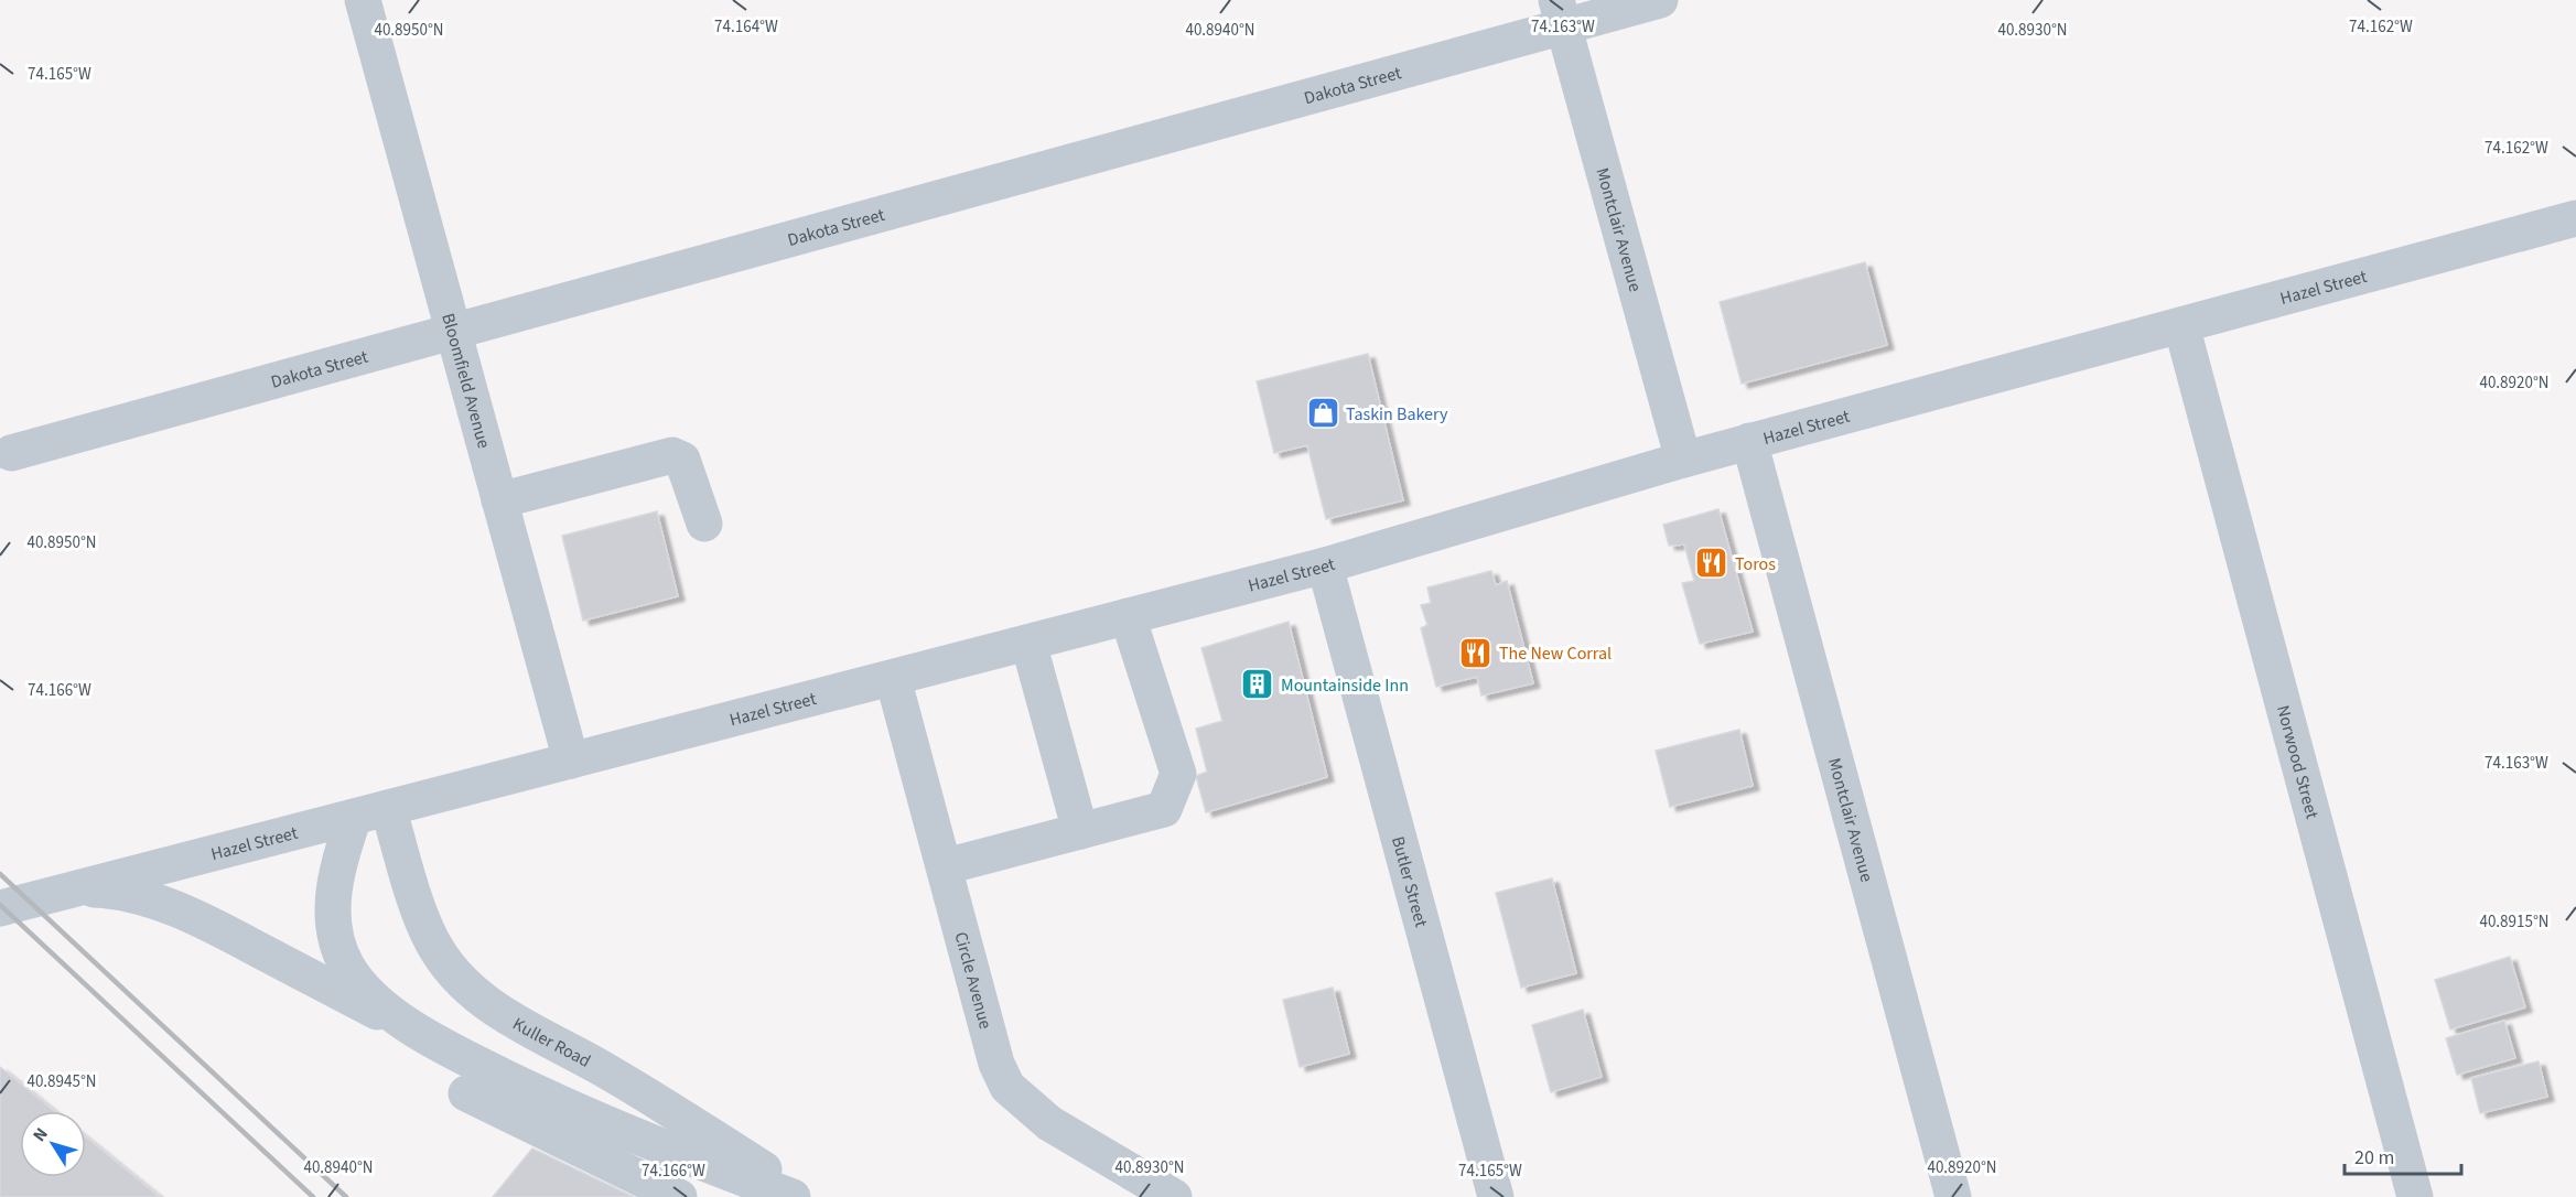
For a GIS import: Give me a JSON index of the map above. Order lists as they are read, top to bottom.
{
  "streets": {
    "street": [
      "Dakota Street",
      "Montclair Avenue",
      "Hazel Street",
      "Bloomfield Avenue",
      "Norwood Street",
      "Butler Street",
      "Circle Avenue",
      "Kuller Road"
    ]
  },
  "crossings": [
    ["Dakota Street", "Montclair Avenue"],
    ["Dakota Street", "Bloomfield Avenue"],
    ["Montclair Avenue", "Hazel Street"],
    ["Hazel Street", "Bloomfield Avenue"],
    ["Hazel Street", "Norwood Street"],
    ["Hazel Street", "Butler Street"],
    ["Hazel Street", "Circle Avenue"],
    ["Hazel Street", "Kuller Road"]
  ],
  "places": {
    "shop": ["Taskin Bakery"],
    "restaurant": ["Toros", "The New Corral"],
    "building": ["Mountainside Inn"]
  },
  "scale_bar": "20 m",
  "north": "top left",
  "coordinates": [
    "74.164°W",
    "74.163°W",
    "74.162°W",
    "40.8950°N",
    "40.8940°N",
    "40.8930°N",
    "74.165°W",
    "40.8920°N",
    "74.166°W",
    "40.8915°N",
    "40.8945°N"
  ]
}
